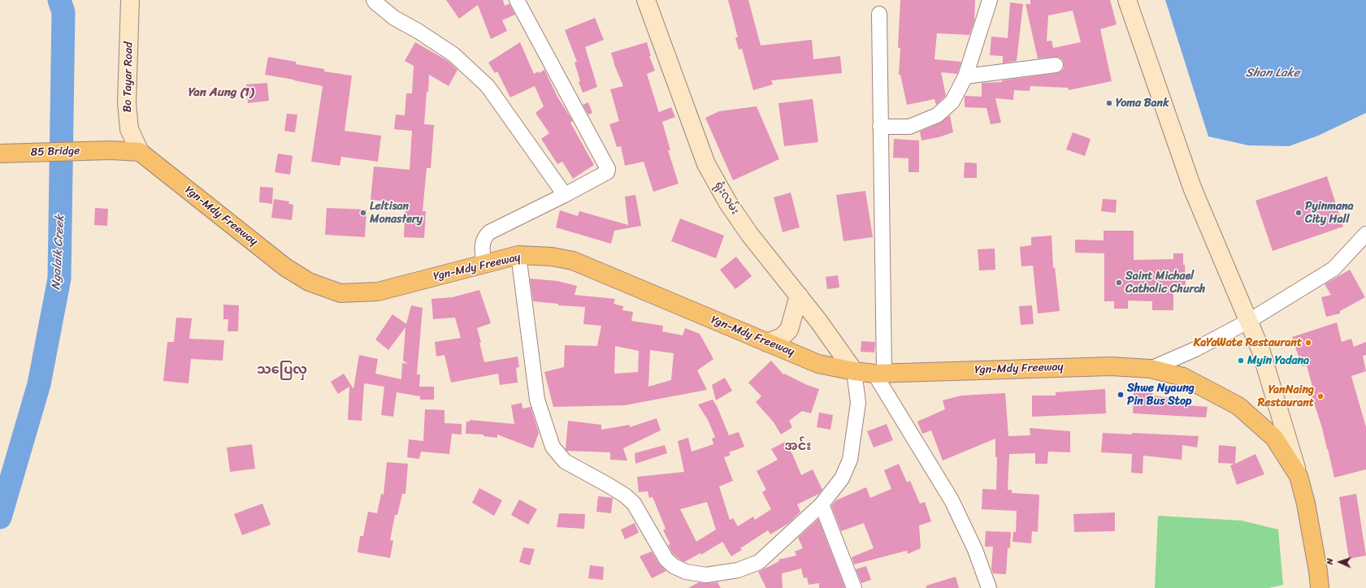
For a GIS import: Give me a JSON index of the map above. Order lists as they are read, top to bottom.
{
  "streets": {
    "main road": [
      "Bo Tayar Road",
      "85 Bridge",
      "ရုံးလမ်း",
      "Ygn-Mdy Freeway"
    ]
  },
  "crossings": [
    ["Bo Tayar Road", "85 Bridge"],
    ["Bo Tayar Road", "Ygn-Mdy Freeway"],
    ["85 Bridge", "Ygn-Mdy Freeway"],
    ["ရုံးလမ်း", "Ygn-Mdy Freeway"]
  ],
  "districts": ["Yan Aung (1)", "သပြေလှ", "အင်း"],
  "water": ["Shan Lake", "Ngalaik Creek"],
  "places": [
    "Yoma Bank",
    "Leltisan Monastery",
    "Pyinmana City Hall",
    "Saint Michael Catholic Church",
    "KaYaWate Restaurant",
    "Myin Yadana",
    "Shwe Nyaung Pin Bus Stop",
    "YanNaing Restaurant"
  ],
  "north": "left"
}
